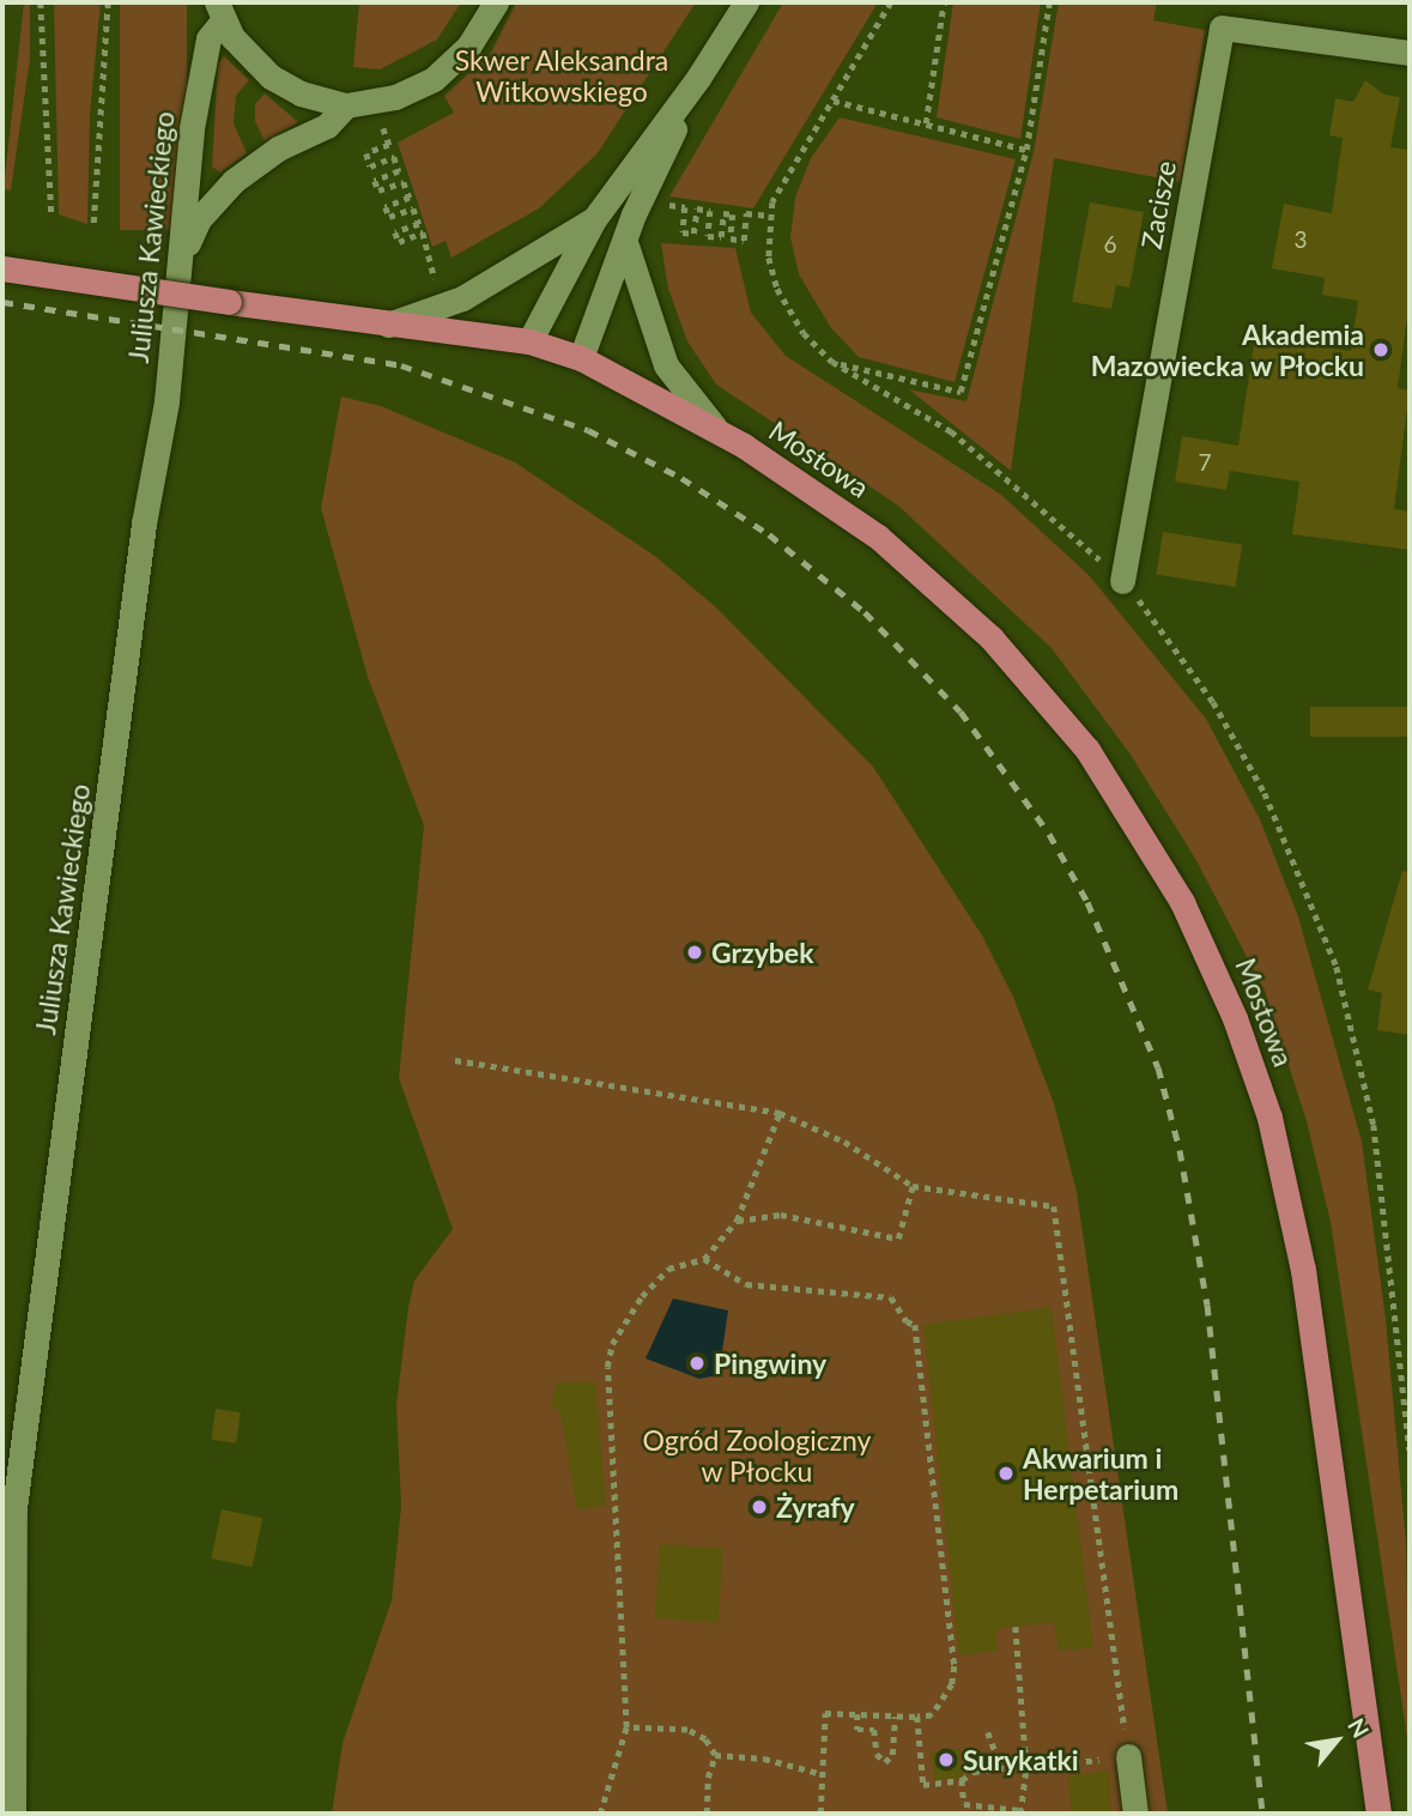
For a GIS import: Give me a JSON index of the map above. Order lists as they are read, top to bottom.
{
  "streets": {
    "main road": ["Mostowa"],
    "street": ["Zacisze", "Juliusza Kawieckiego"]
  },
  "parks": ["Skwer Aleksandra Witkowskiego", "Ogród Zoologiczny w Płocku"],
  "places": [
    "Akademia Mazowiecka w Płocku",
    "Grzybek",
    "Pingwiny",
    "Akwarium i Herpetarium",
    "Żyrafy",
    "Surykatki"
  ],
  "house_numbers": ["3", "6", "7"],
  "north": "top right"
}
